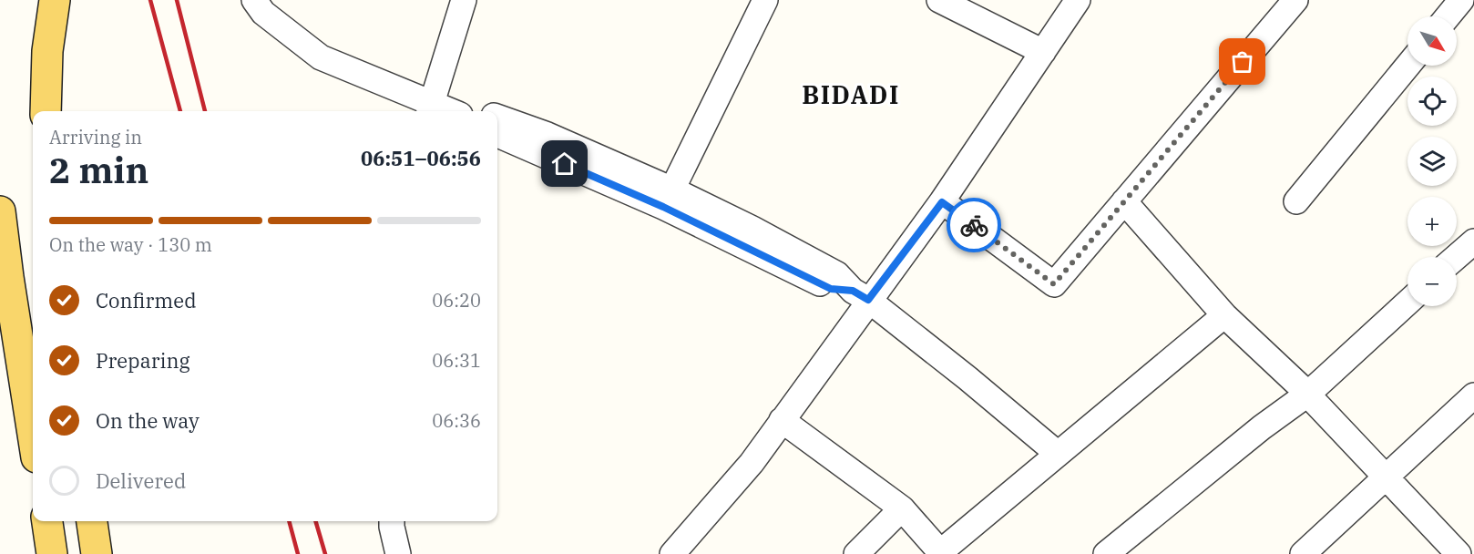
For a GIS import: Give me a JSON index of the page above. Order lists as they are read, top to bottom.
{
  "districts": ["BIDADI"],
  "north": "bottom right",
  "page": {
    "map_buttons": ["+", "−"],
    "heading": ["2 min", "Arriving in", "06:51–06:56"],
    "bar": "On the way · 130 m",
    "list": [
      ["Confirmed", "06:20"],
      ["Preparing", "06:31"],
      ["On the way", "06:36"],
      "Delivered"
    ]
  }
}
